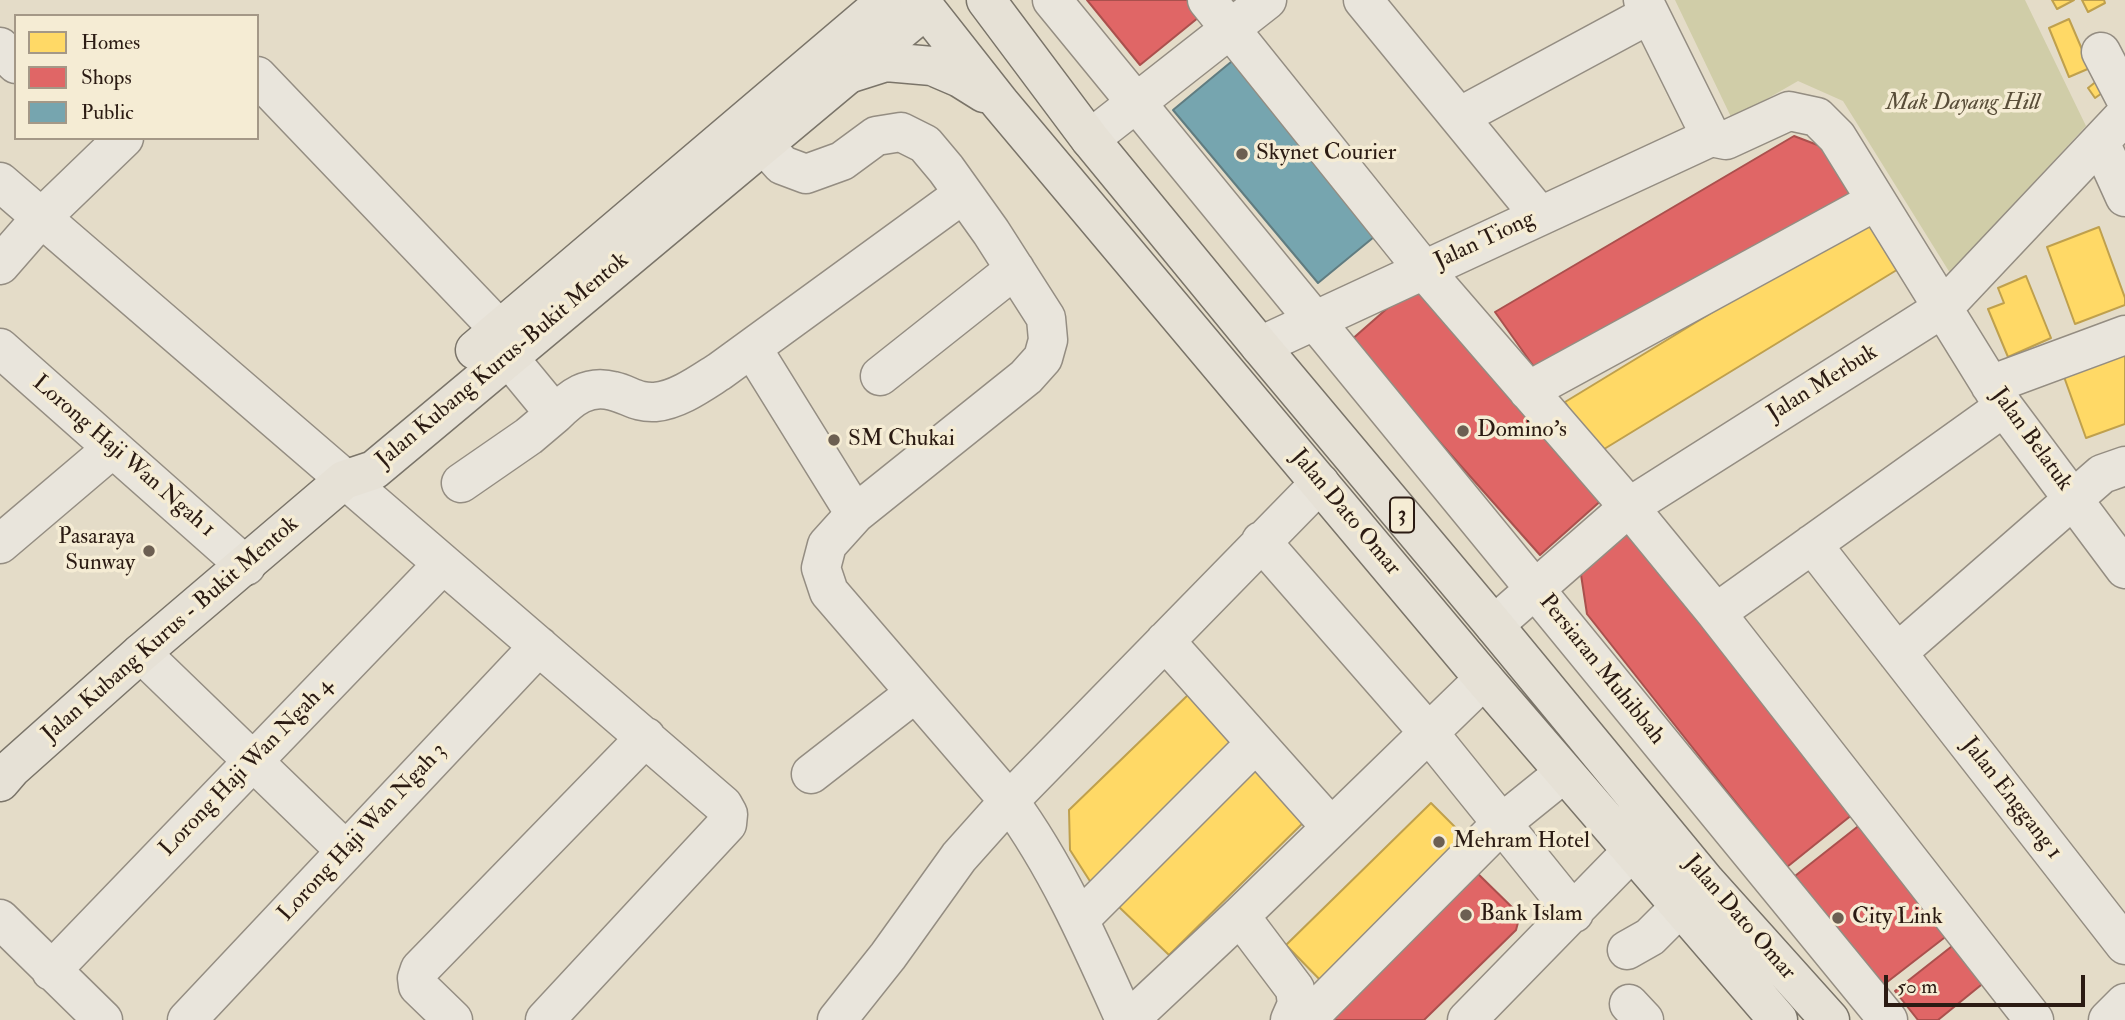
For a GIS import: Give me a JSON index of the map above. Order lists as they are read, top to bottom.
{
  "streets": {
    "main road": [
      "Jalan Kubang Kurus-Bukit Mentok",
      "Jalan Dato Omar",
      "3",
      "Jalan Kubang Kurus - Bukit Mentok"
    ],
    "street": [
      "Jalan Tiong",
      "Jalan Merbuk",
      "Jalan Belatuk",
      "Lorong Haji Wan Ngah 1",
      "Persiaran Muhibbah",
      "Lorong Haji Wan Ngah 4",
      "Jalan Enggang 1",
      "Lorong Haji Wan Ngah 3"
    ]
  },
  "crossings": [
    ["Jalan Tiong", "Jalan Belatuk"],
    ["Jalan Tiong", "Jalan Dato Omar"],
    ["Jalan Tiong", "Persiaran Muhibbah"],
    ["Jalan Kubang Kurus-Bukit Mentok", "Jalan Dato Omar"],
    ["Jalan Kubang Kurus-Bukit Mentok", "Jalan Kubang Kurus - Bukit Mentok"],
    ["Jalan Merbuk", "Jalan Belatuk"],
    ["Jalan Merbuk", "Jalan Dato Omar"],
    ["Jalan Merbuk", "Persiaran Muhibbah"],
    ["Lorong Haji Wan Ngah 1", "Jalan Kubang Kurus - Bukit Mentok"]
  ],
  "parks": ["Mak Dayang Hill"],
  "places": [
    "Skynet Courier",
    "Domino's",
    "SM Chukai",
    "Pasaraya Sunway",
    "Mehram Hotel",
    "Bank Islam",
    "City Link"
  ],
  "legend": ["Homes", "Shops", "Public"],
  "scale_bar": "50 m"
}
